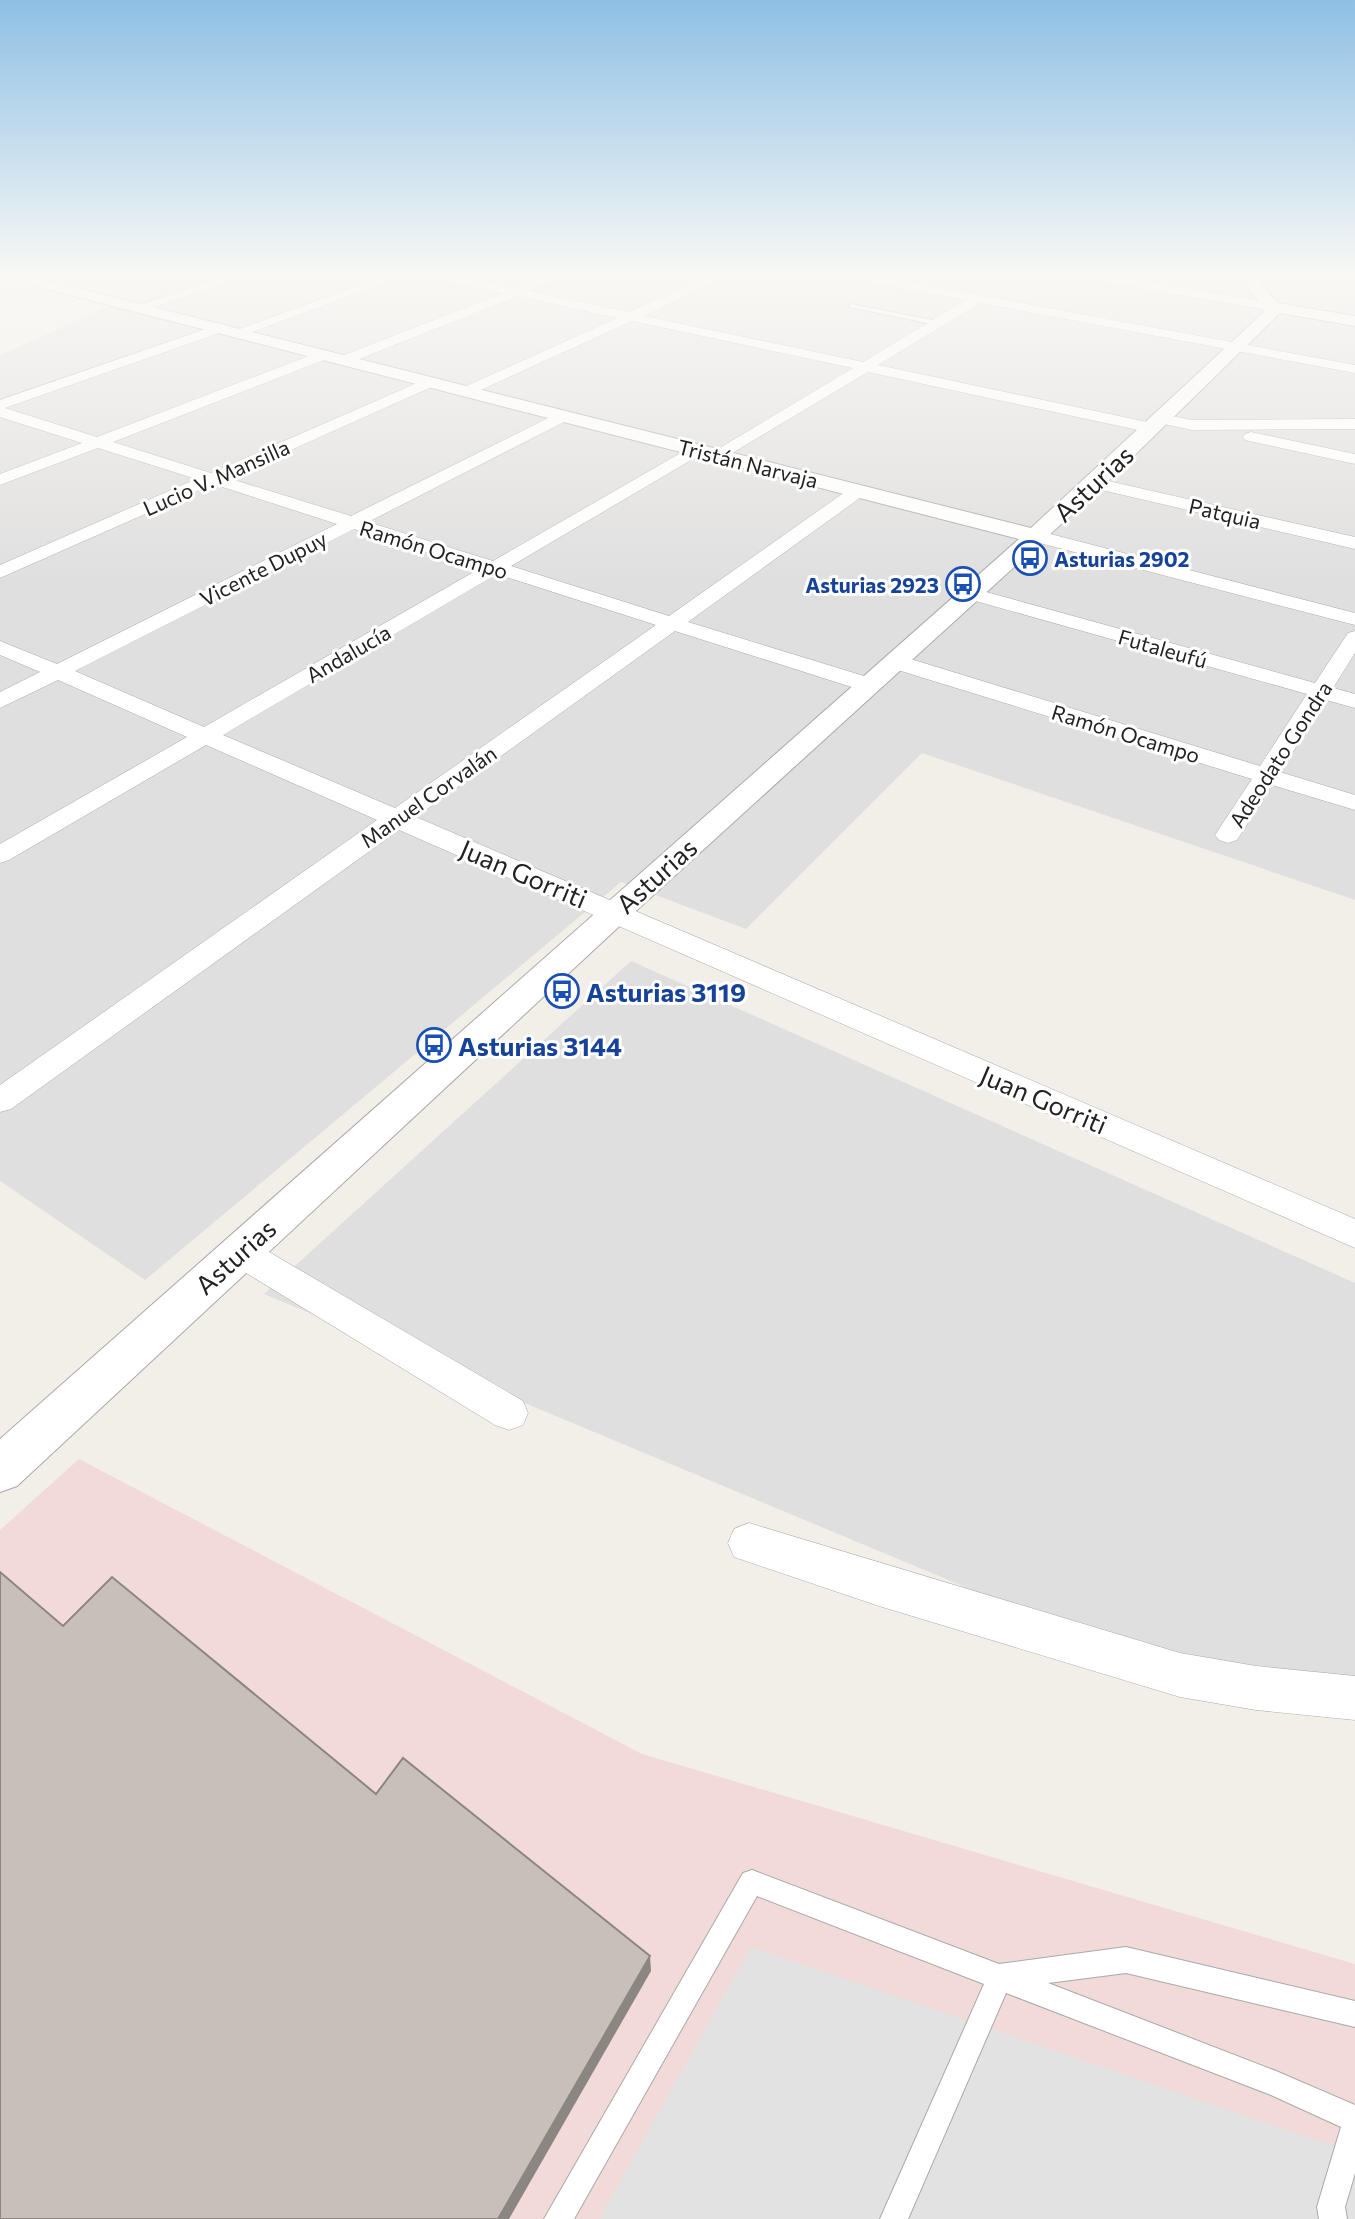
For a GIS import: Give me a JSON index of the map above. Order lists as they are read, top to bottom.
{
  "streets": {
    "street": [
      "Tristán Narvaja",
      "Lucio V. Mansilla",
      "Asturias",
      "Patquia",
      "Ramón Ocampo",
      "Vicente Dupuy",
      "Futaleufú",
      "Andalucía",
      "Adeodato Gondra",
      "Manuel Corvalán",
      "Juan Gorriti"
    ]
  },
  "crossings": [
    ["Tristán Narvaja", "Lucio V. Mansilla"],
    ["Tristán Narvaja", "Asturias"],
    ["Tristán Narvaja", "Vicente Dupuy"],
    ["Tristán Narvaja", "Andalucía"],
    ["Tristán Narvaja", "Manuel Corvalán"],
    ["Lucio V. Mansilla", "Ramón Ocampo"],
    ["Asturias", "Patquia"],
    ["Asturias", "Ramón Ocampo"],
    ["Asturias", "Futaleufú"],
    ["Asturias", "Juan Gorriti"],
    ["Ramón Ocampo", "Vicente Dupuy"],
    ["Ramón Ocampo", "Andalucía"],
    ["Ramón Ocampo", "Adeodato Gondra"],
    ["Ramón Ocampo", "Manuel Corvalán"],
    ["Vicente Dupuy", "Juan Gorriti"],
    ["Futaleufú", "Adeodato Gondra"],
    ["Andalucía", "Juan Gorriti"],
    ["Manuel Corvalán", "Juan Gorriti"]
  ],
  "places": {
    "bus stop": [
      "Asturias 2902",
      "Asturias 2923",
      "Asturias 3119",
      "Asturias 3144"
    ]
  }
}
